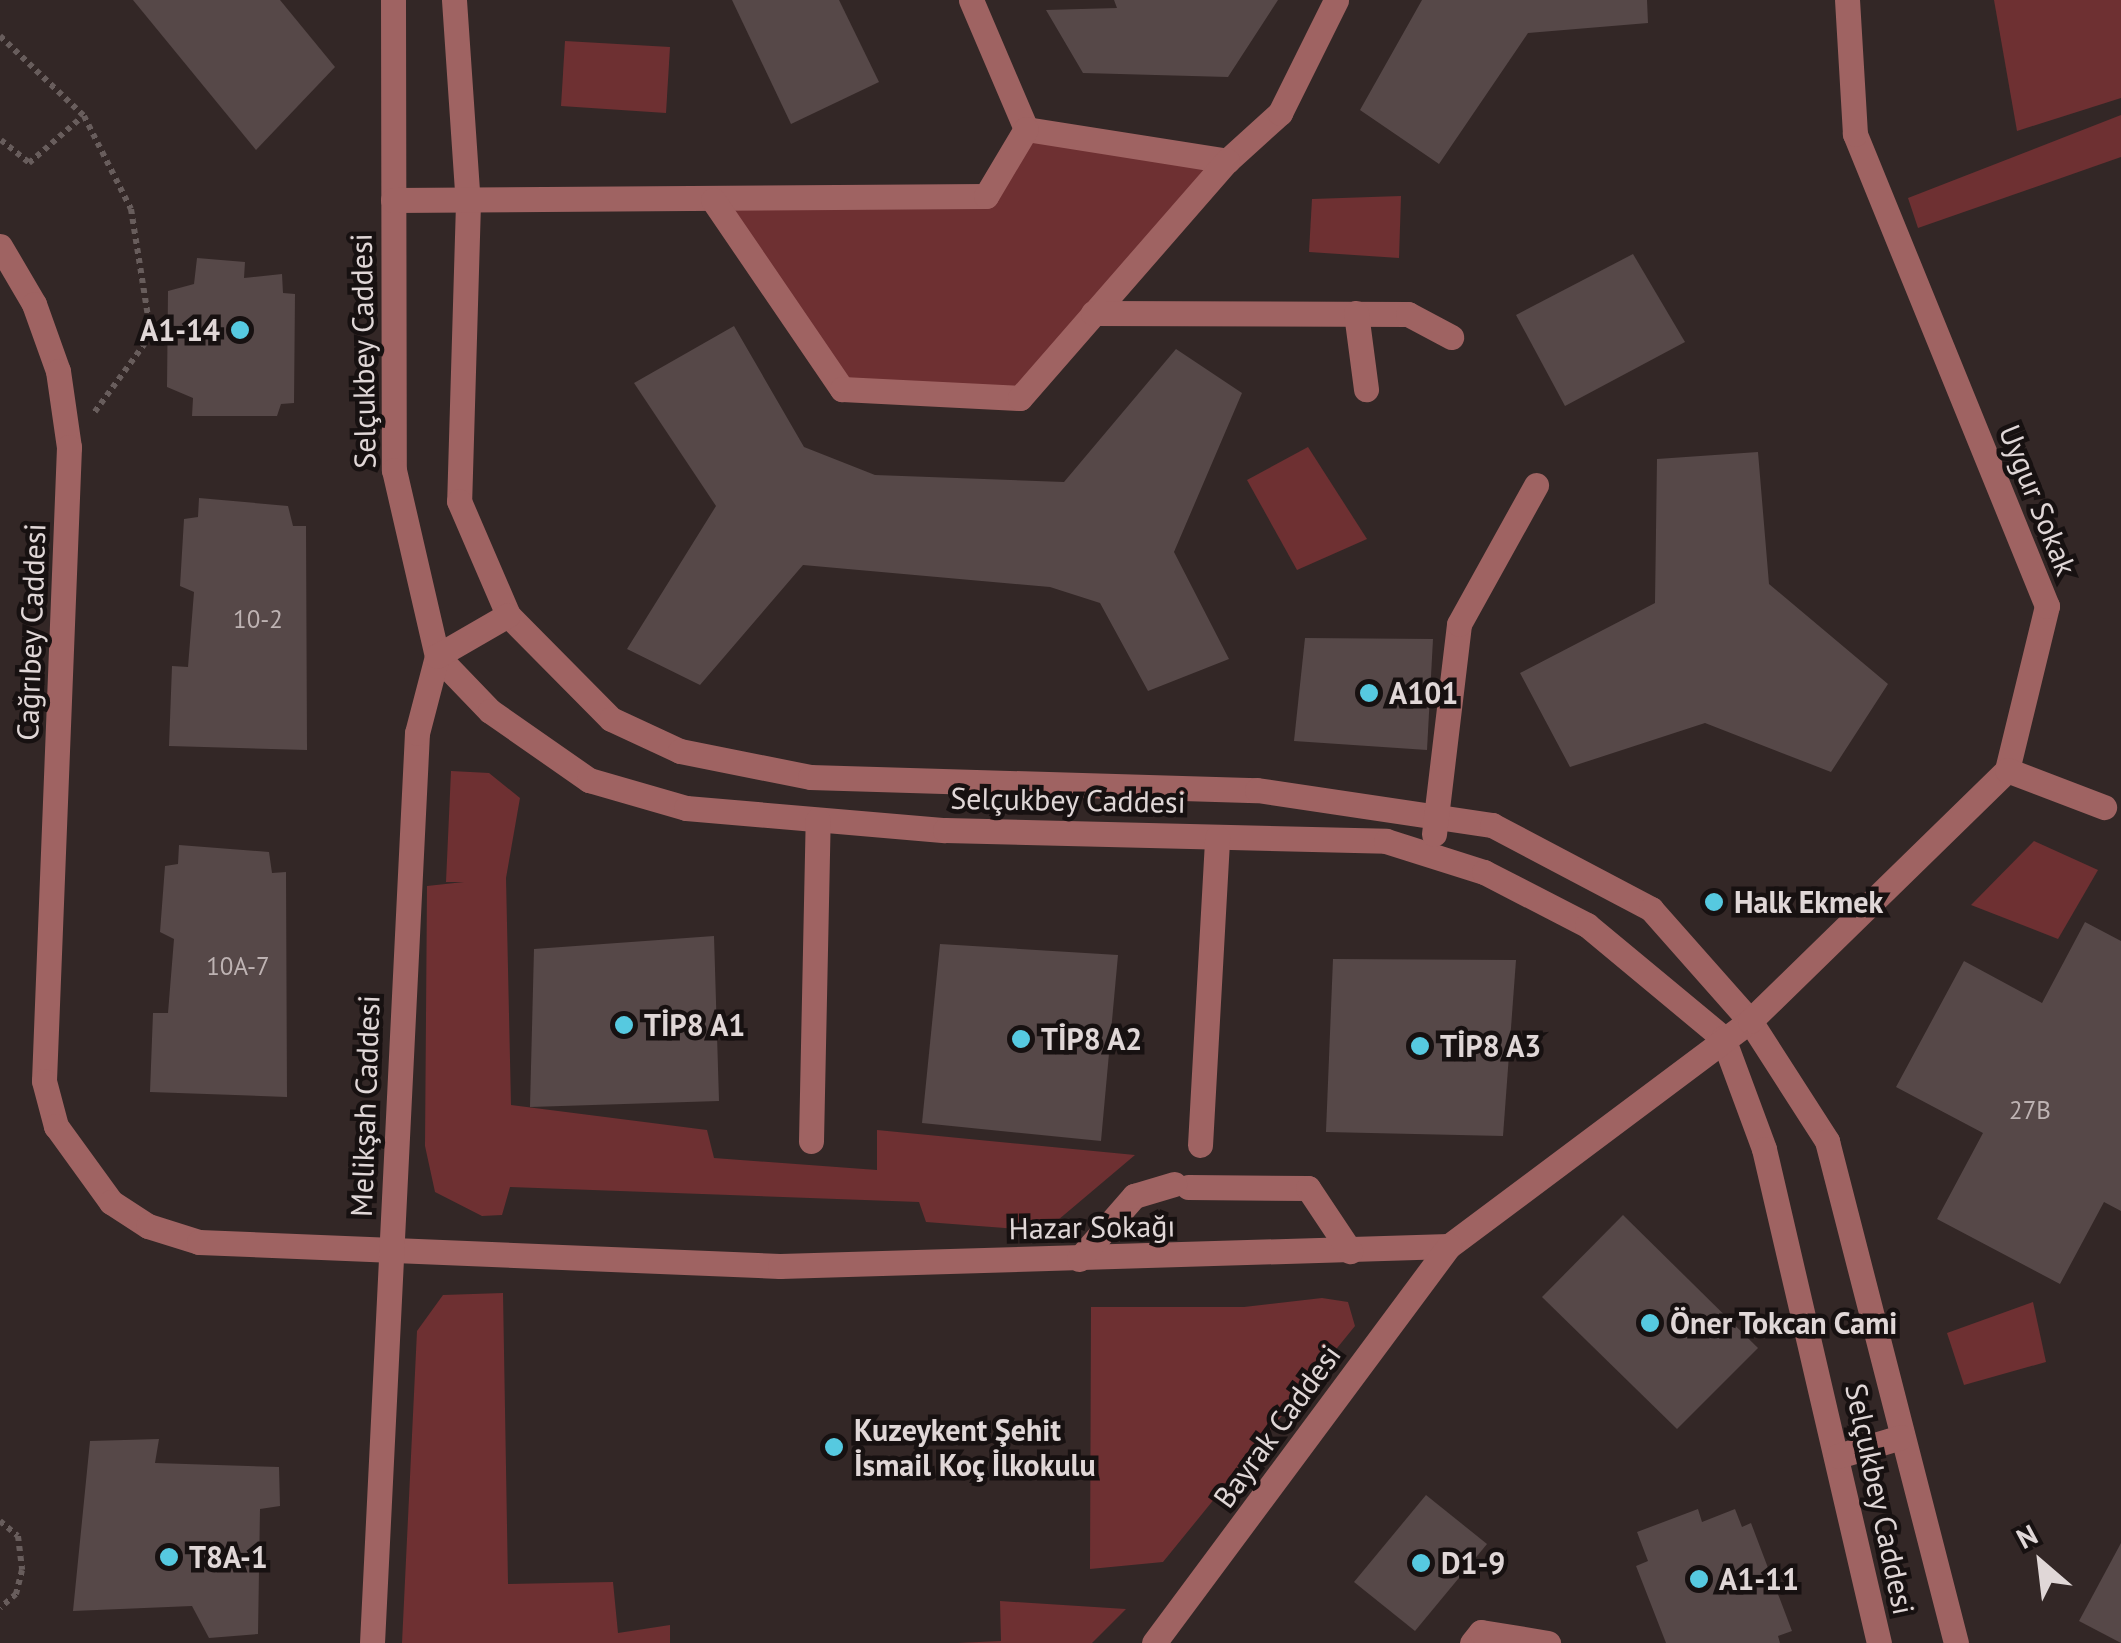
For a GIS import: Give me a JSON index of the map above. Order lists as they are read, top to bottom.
{
  "streets": {
    "street": [
      "Selçukbey Caddesi",
      "Uygur Sokak",
      "Cağrıbey Caddesi",
      "Melikşah Caddesi",
      "Hazar Sokağı",
      "Bayrak Caddesi"
    ]
  },
  "crossings": [
    ["Selçukbey Caddesi", "Melikşah Caddesi"],
    ["Cağrıbey Caddesi", "Melikşah Caddesi"],
    ["Cağrıbey Caddesi", "Hazar Sokağı"],
    ["Melikşah Caddesi", "Hazar Sokağı"],
    ["Hazar Sokağı", "Bayrak Caddesi"]
  ],
  "places": [
    "A1-14",
    "A101",
    "Halk Ekmek",
    "TİP8 A1",
    "TİP8 A2",
    "TİP8 A3",
    "Öner Tokcan Cami",
    "Kuzeykent Şehit İsmail Koç İlkokulu",
    "T8A-1",
    "D1-9",
    "A1-11"
  ],
  "house_numbers": ["10-2", "10A-7", "27B"],
  "north": "top left"
}
